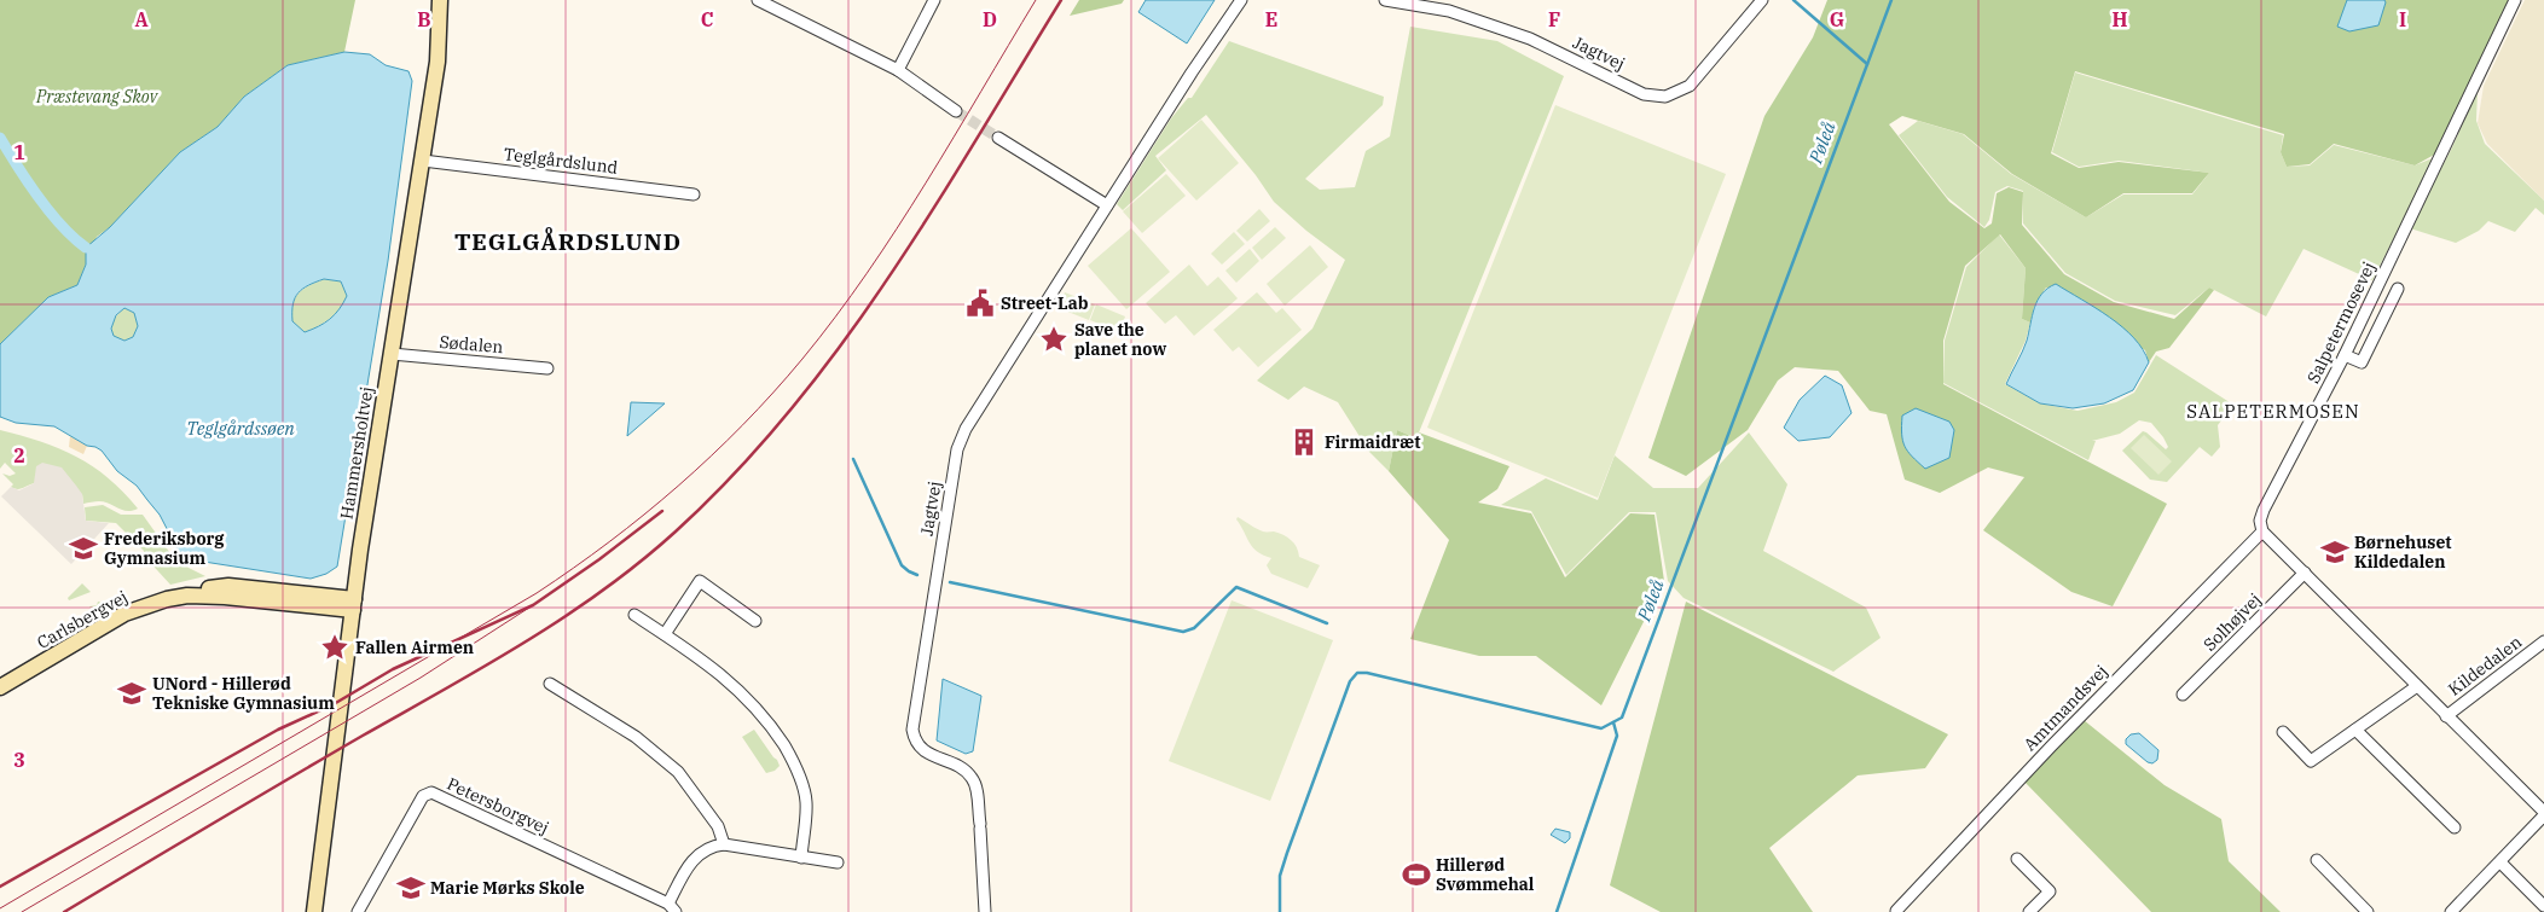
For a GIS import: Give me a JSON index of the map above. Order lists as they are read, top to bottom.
{
  "streets": {
    "street": [
      "Jagtvej",
      "Teglgårdslund",
      "Salpetermosevej",
      "Sødalen",
      "Hammersholtvej",
      "Carlsbergvej",
      "Solhøjvej",
      "Kildedalen",
      "Amtmandsvej",
      "Petersborgvej"
    ]
  },
  "crossings": [
    ["Teglgårdslund", "Hammersholtvej"],
    ["Salpetermosevej", "Amtmandsvej"],
    ["Sødalen", "Hammersholtvej"],
    ["Hammersholtvej", "Carlsbergvej"]
  ],
  "districts": ["TEGLGÅRDSLUND", "SALPETERMOSEN"],
  "water": ["Pøleå", "Teglgårdssøen"],
  "parks": ["Præstevang Skov"],
  "places": {
    "public building": ["Street-Lab"],
    "place": ["Save the planet now", "Fallen Airmen"],
    "building": ["Firmaidræt"],
    "school or university": [
      "Frederiksborg Gymnasium",
      "Børnehuset Kildedalen",
      "UNord - Hillerød Tekniske Gymnasium",
      "Marie Mørks Skole"
    ],
    "sports": ["Hillerød Svømmehal"]
  },
  "grid": {
    "columns": [
      "A",
      "B",
      "C",
      "D",
      "E",
      "F",
      "G",
      "H",
      "I"
    ],
    "rows": ["1", "2", "3"]
  }
}
